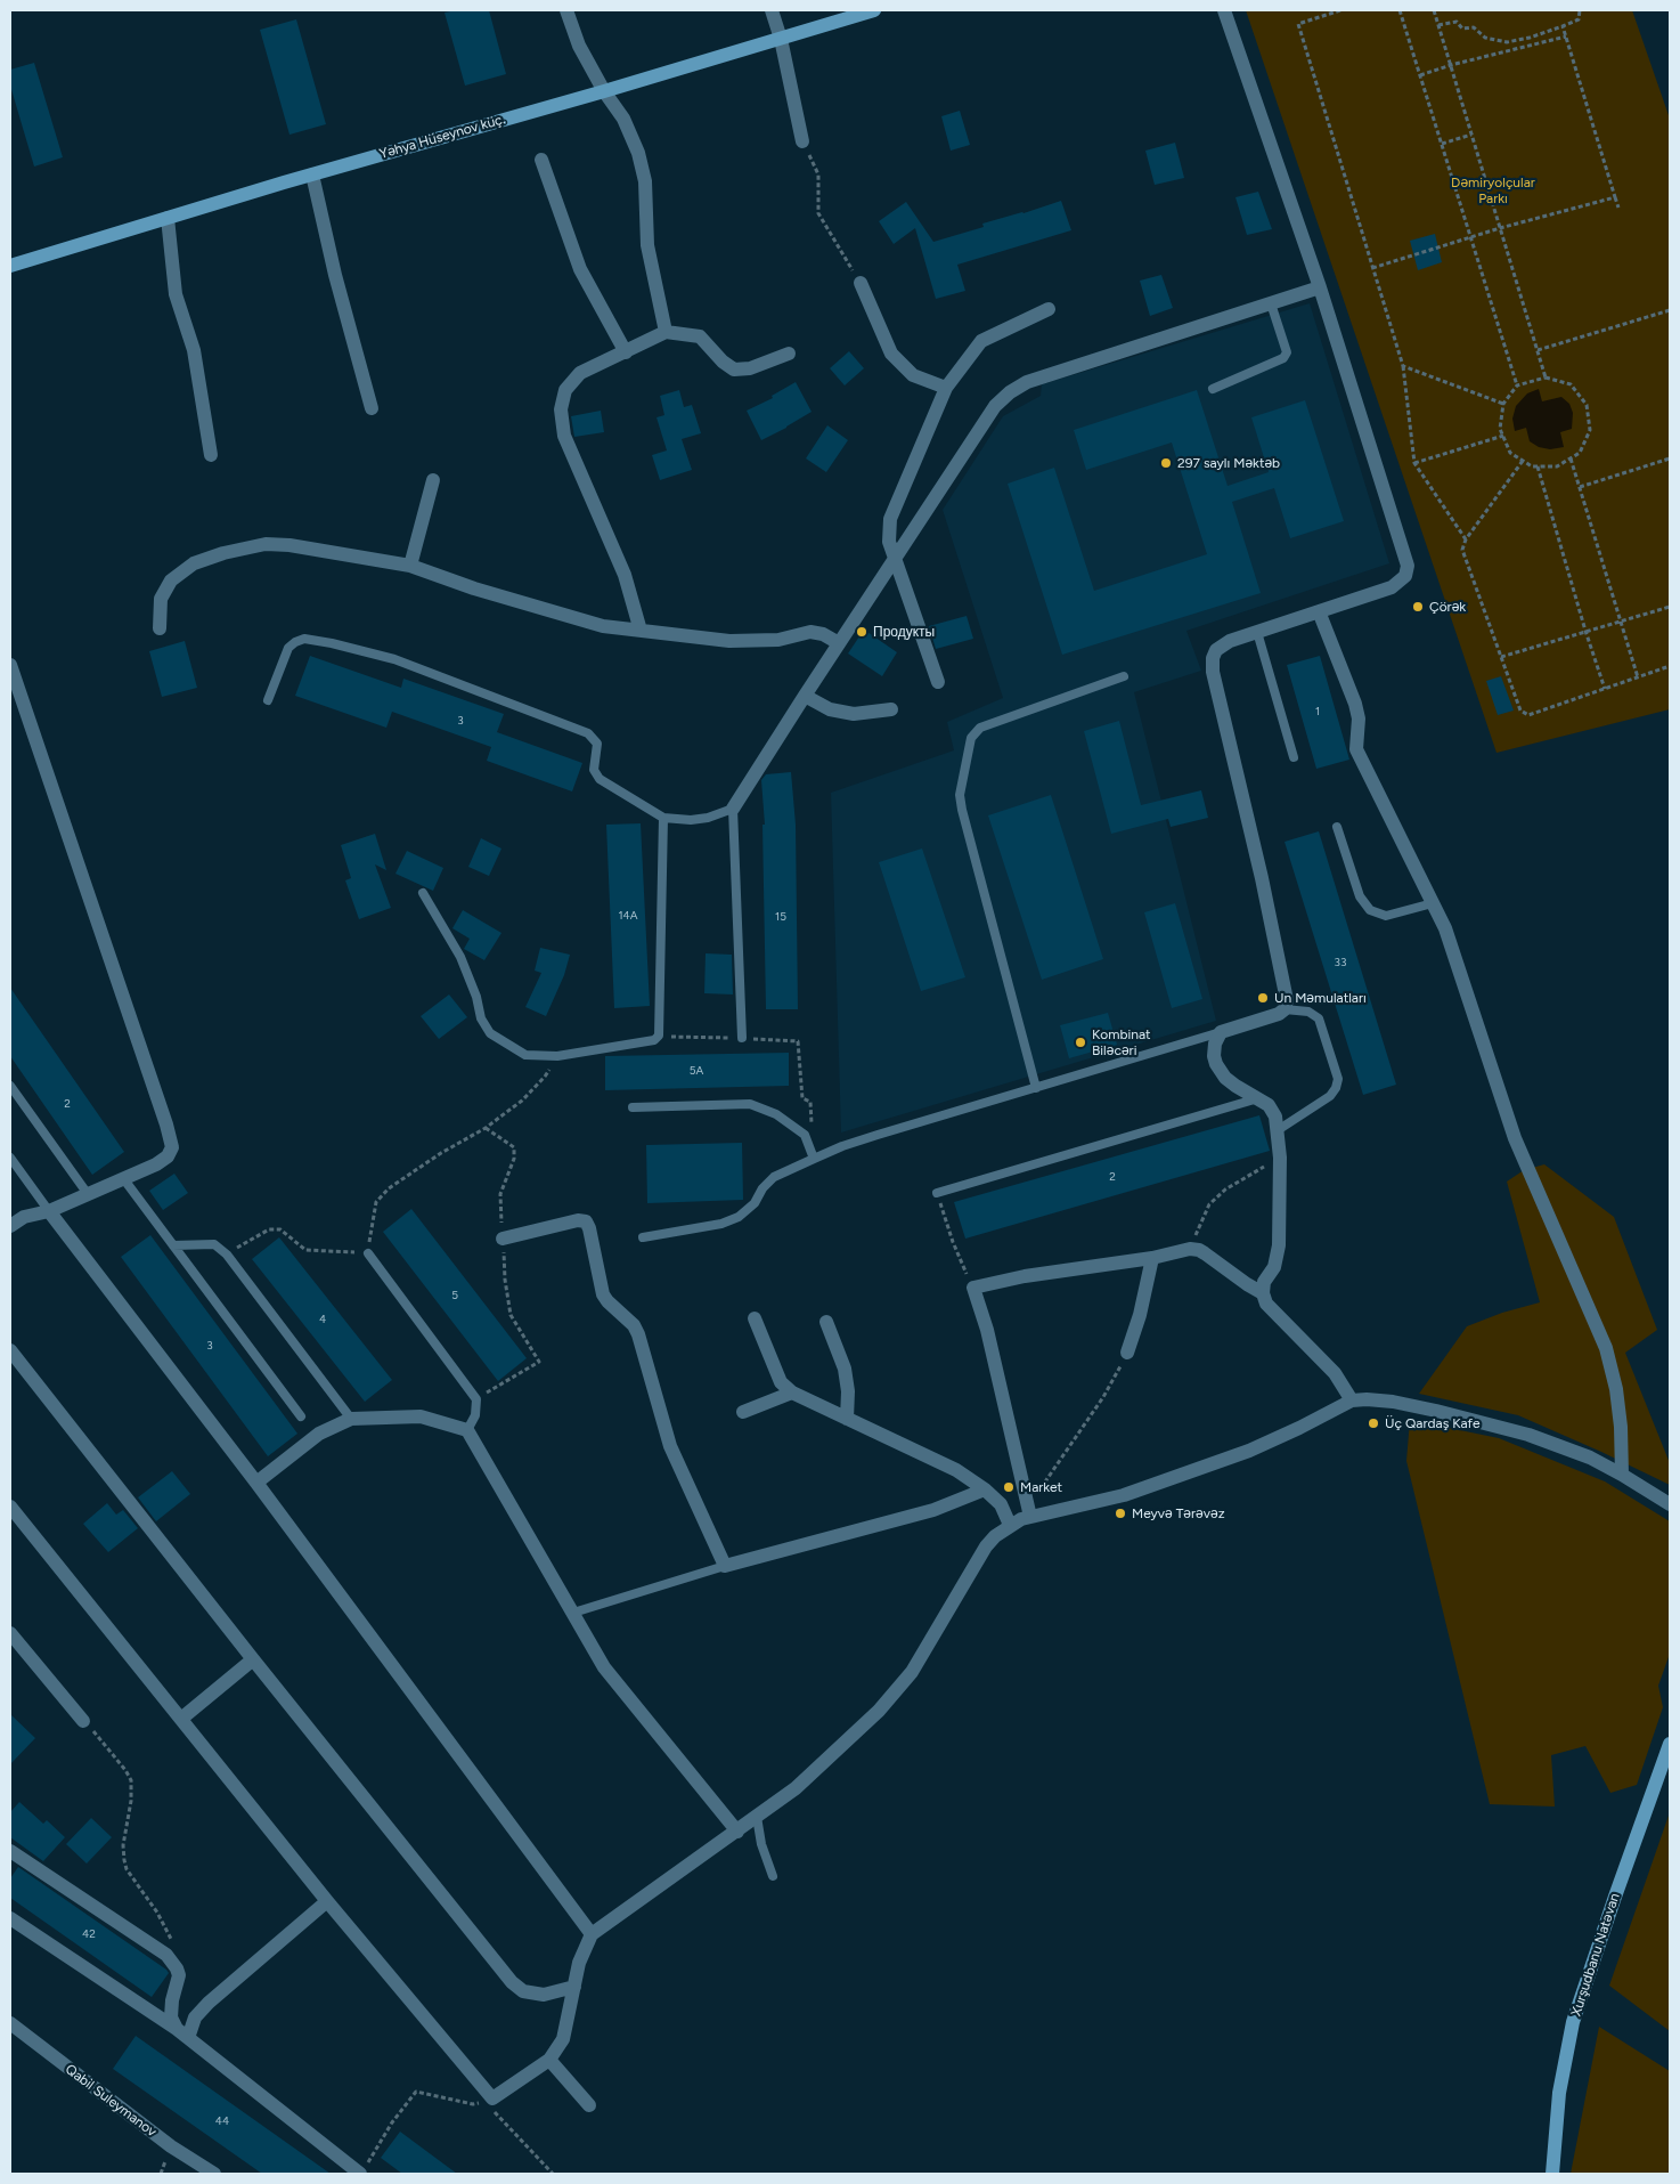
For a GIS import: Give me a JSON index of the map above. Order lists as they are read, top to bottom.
{
  "streets": {
    "street": ["Yəhya Hüseynov küç.", "Xurşudbanu Natəvan", "Qabil Suleymanov"]
  },
  "parks": ["Dəmiryolçular Parkı"],
  "places": [
    "297 saylı Məktəb",
    "Çörək",
    "Продукты",
    "Un Məmulatları",
    "Kombinat Biləcəri",
    "Üç Qardaş Kafe",
    "Market",
    "Meyvə Tərəvəz"
  ],
  "house_numbers": [
    "1",
    "3",
    "14A",
    "15",
    "33",
    "5A",
    "2",
    "2",
    "5",
    "4",
    "3",
    "42",
    "44"
  ]
}
